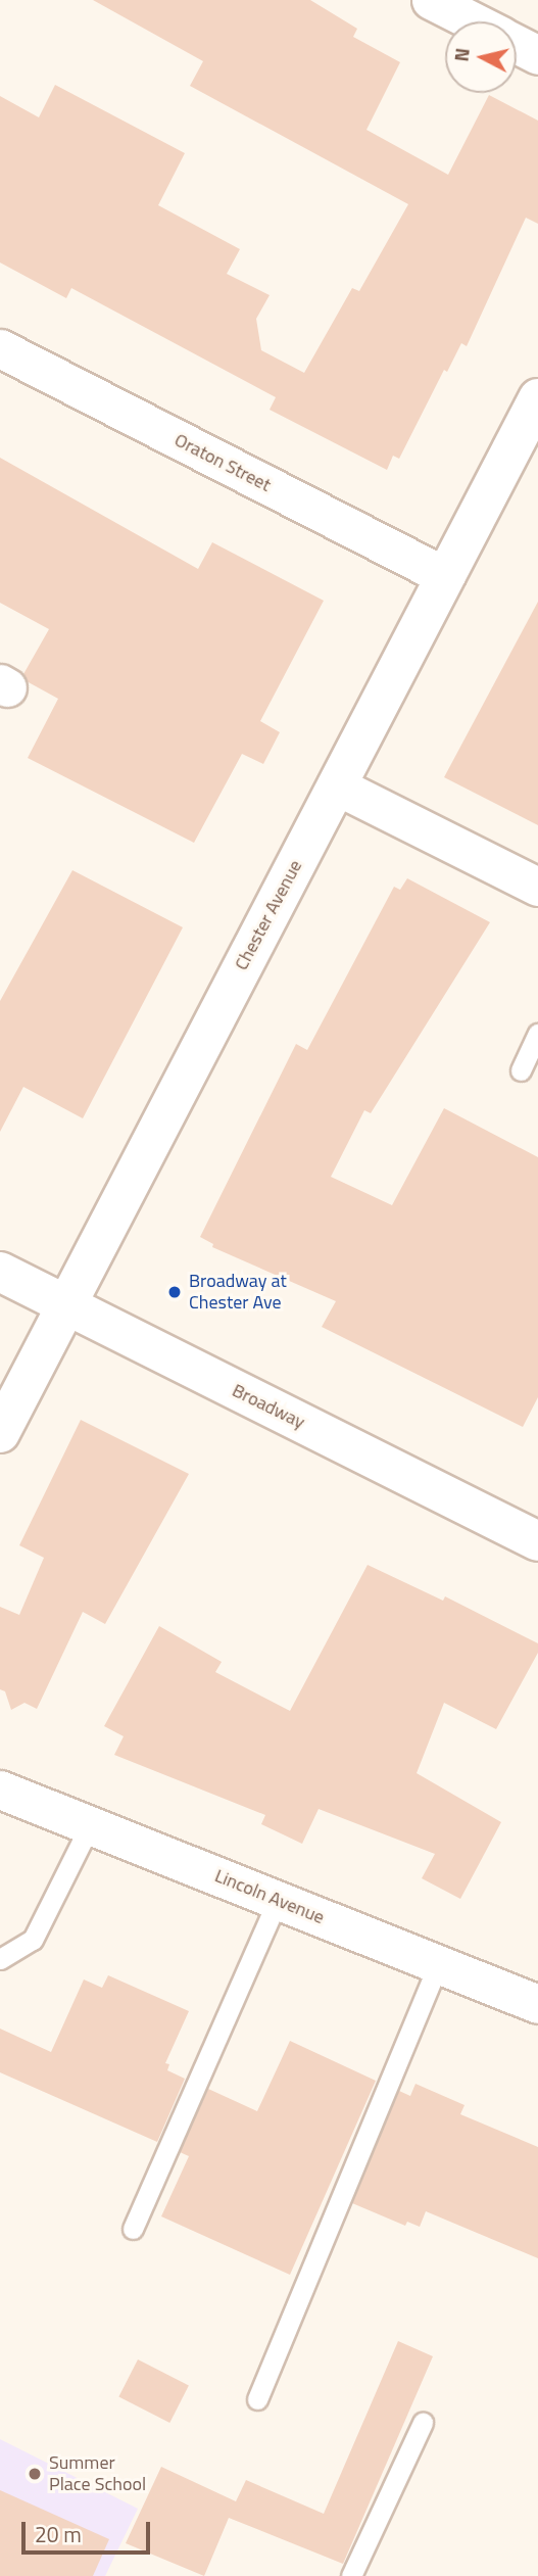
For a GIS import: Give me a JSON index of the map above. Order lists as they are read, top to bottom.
{
  "streets": {
    "street": [
      "Oraton Street",
      "Chester Avenue",
      "Broadway",
      "Lincoln Avenue"
    ]
  },
  "crossings": [
    ["Oraton Street", "Chester Avenue"],
    ["Chester Avenue", "Broadway"]
  ],
  "places": ["Broadway at Chester Ave", "Summer Place School"],
  "scale_bar": "20 m",
  "north": "left"
}
